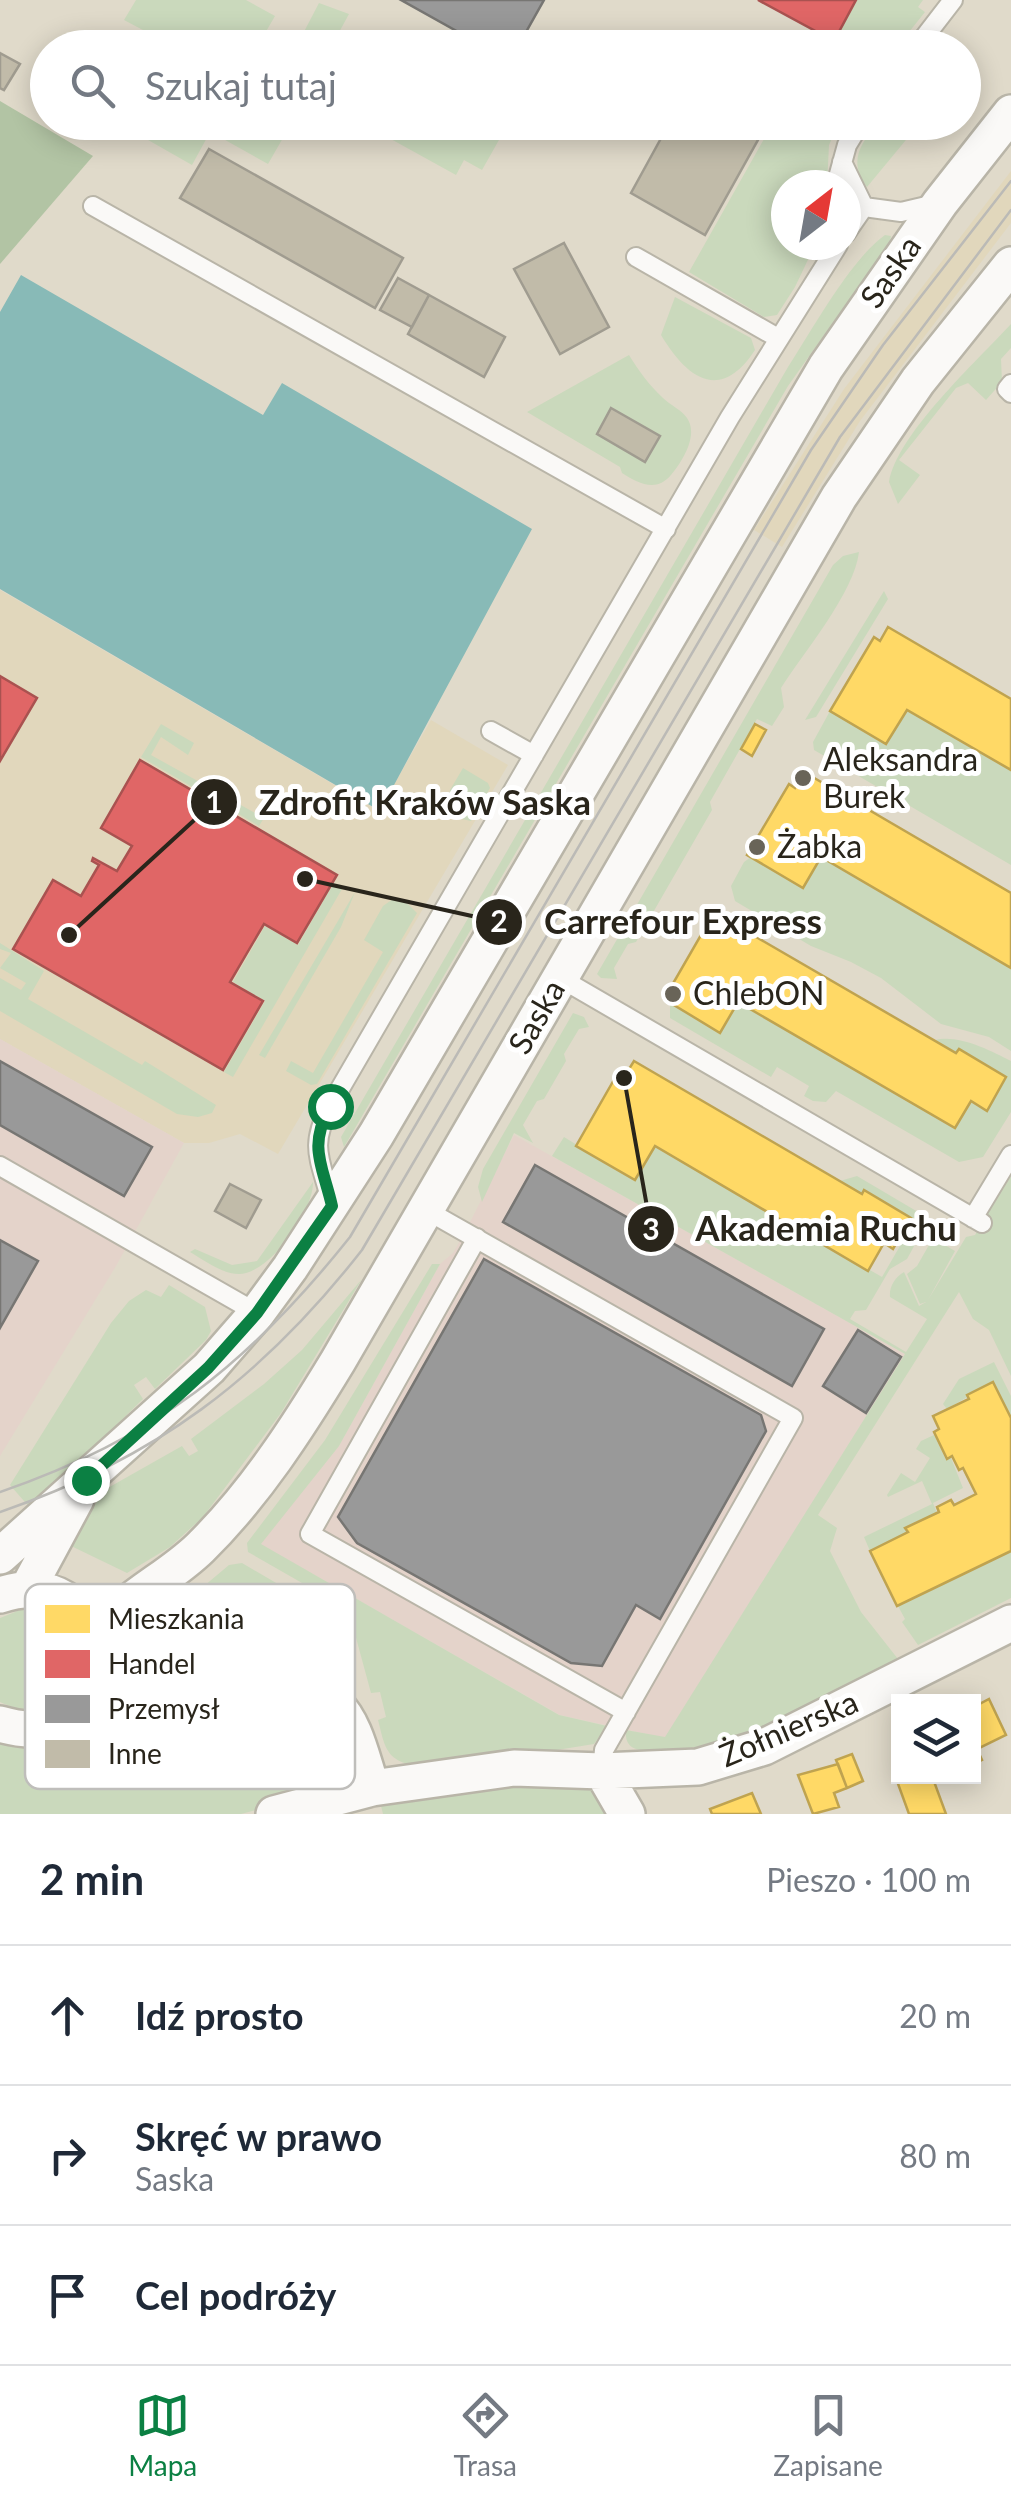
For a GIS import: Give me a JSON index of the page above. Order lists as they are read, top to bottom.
{
  "streets": {
    "street": ["Saska", "Żołnierska"]
  },
  "places": [
    "Aleksandra Burek",
    "Żabka",
    "Carrefour Express",
    "Zdrofit Kraków Saska",
    "ChlebON",
    "Akademia Ruchu"
  ],
  "legend": [
    "Mieszkania",
    "Handel",
    "Przemysł",
    "Inne"
  ],
  "north": "top right",
  "page": {
    "search": "Szukaj tutaj",
    "heading": ["2 min", "Pieszo · 100 m"],
    "list": [
      ["Idź prosto", "20 m"],
      ["Skręć w prawo", "Saska", "80 m"],
      "Cel podróży"
    ],
    "nav": ["Mapa", "Trasa", "Zapisane"]
  }
}
